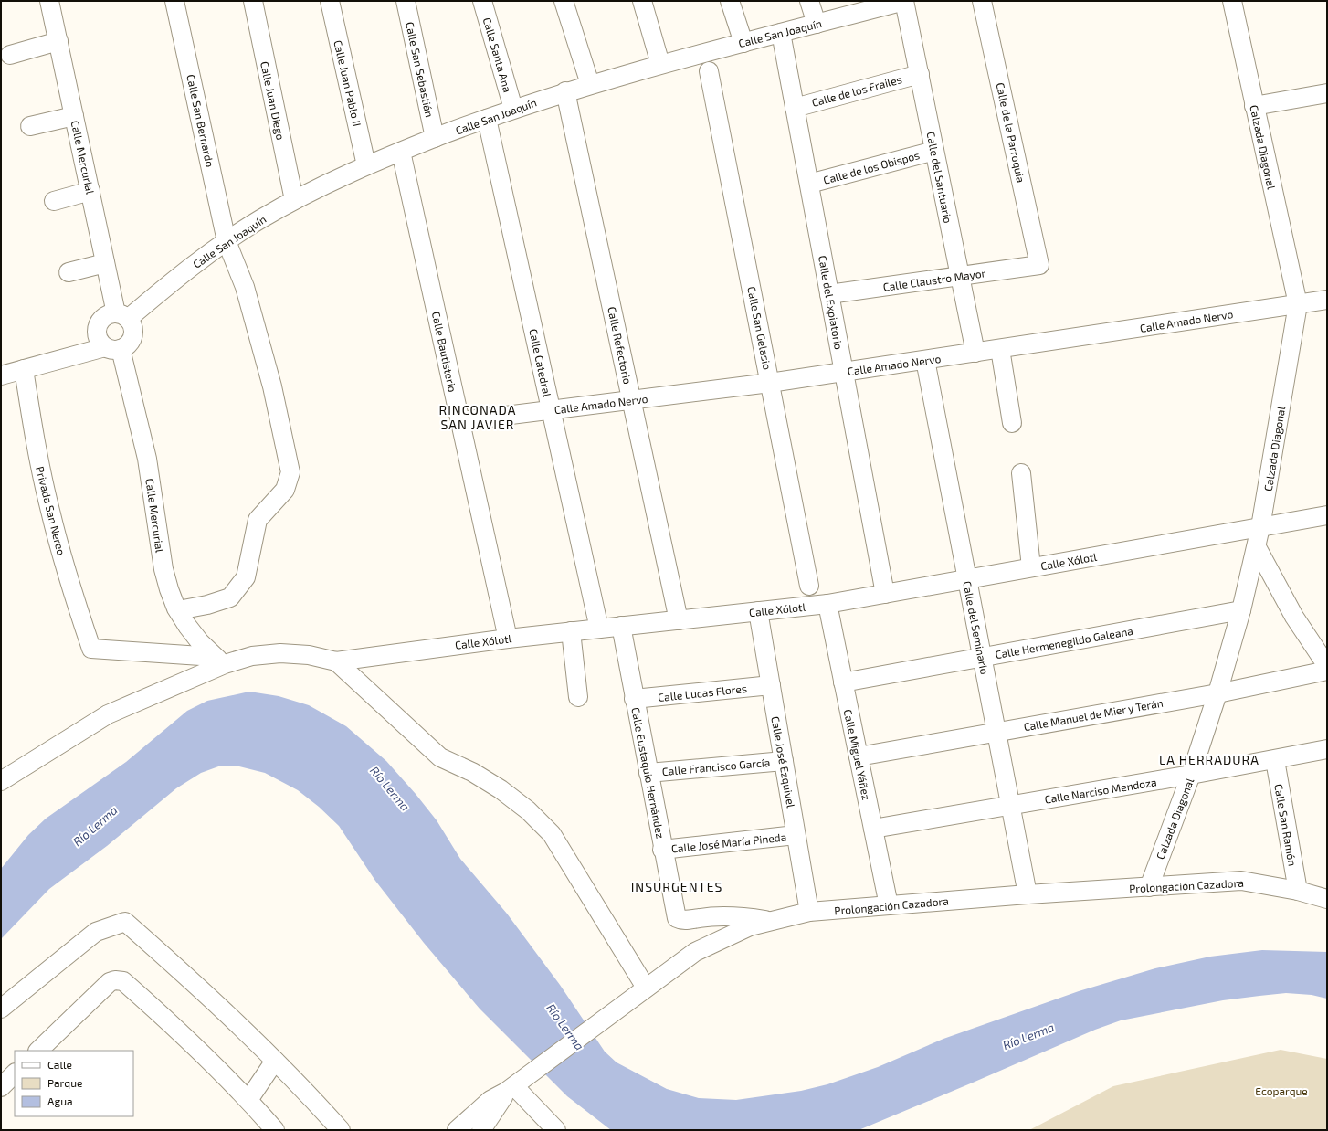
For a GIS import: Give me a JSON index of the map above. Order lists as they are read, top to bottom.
{
  "streets": {
    "street": [
      "Calle San Joaquín",
      "Calle Santa Ana",
      "Calle San Sebastián",
      "Calle Juan Pablo II",
      "Calle de los Frailes",
      "Calle Juan Diego",
      "Calle San Bernardo",
      "Calle de la Parroquia",
      "Calzada Diagonal",
      "Calle Mercurial",
      "Calle de los Obispos",
      "Calle del Santuario",
      "Calle Claustro Mayor",
      "Calle del Expiatorio",
      "Calle Amado Nervo",
      "Calle San Gelasio",
      "Calle Refectorio",
      "Calle Bautisterio",
      "Calle Catedral",
      "Privada San Nereo",
      "Calle Xólotl",
      "Calle del Seminario",
      "Calle Hermenegildo Galeana",
      "Calle Lucas Flores",
      "Calle Manuel de Mier y Terán",
      "Calle Miguel Yáñez",
      "Calle José Ezquivel",
      "Calle Francisco García",
      "Calle Eustaquio Hernández",
      "Calle Narciso Mendoza",
      "Calle San Ramón",
      "Calle José María Pineda",
      "Prolongación Cazadora"
    ]
  },
  "crossings": [
    ["Calle San Joaquín", "Calle Santa Ana"],
    ["Calle San Joaquín", "Calle San Sebastián"],
    ["Calle San Joaquín", "Calle Juan Pablo II"],
    ["Calle San Joaquín", "Calle Juan Diego"],
    ["Calle San Joaquín", "Calle San Bernardo"],
    ["Calle San Joaquín", "Calle Mercurial"],
    ["Calle San Joaquín", "Calle del Santuario"],
    ["Calle San Joaquín", "Calle del Expiatorio"],
    ["Calle San Joaquín", "Calle Refectorio"],
    ["Calle San Joaquín", "Calle Bautisterio"],
    ["Calle San Joaquín", "Calle Catedral"],
    ["Calle de los Frailes", "Calle del Santuario"],
    ["Calle de los Frailes", "Calle del Expiatorio"],
    ["Calle San Bernardo", "Calle Mercurial"],
    ["Calle de la Parroquia", "Calle Claustro Mayor"],
    ["Calzada Diagonal", "Calle Amado Nervo"],
    ["Calzada Diagonal", "Calle Xólotl"],
    ["Calzada Diagonal", "Calle Hermenegildo Galeana"],
    ["Calzada Diagonal", "Calle Manuel de Mier y Terán"],
    ["Calzada Diagonal", "Calle Narciso Mendoza"],
    ["Calzada Diagonal", "Prolongación Cazadora"],
    ["Calle Mercurial", "Privada San Nereo"],
    ["Calle Mercurial", "Calle Xólotl"],
    ["Calle de los Obispos", "Calle del Santuario"],
    ["Calle de los Obispos", "Calle del Expiatorio"],
    ["Calle del Santuario", "Calle Claustro Mayor"],
    ["Calle del Santuario", "Calle Amado Nervo"],
    ["Calle Claustro Mayor", "Calle del Expiatorio"],
    ["Calle del Expiatorio", "Calle Amado Nervo"],
    ["Calle del Expiatorio", "Calle Xólotl"],
    ["Calle Amado Nervo", "Calle San Gelasio"],
    ["Calle Amado Nervo", "Calle Refectorio"],
    ["Calle Amado Nervo", "Calle Bautisterio"],
    ["Calle Amado Nervo", "Calle Catedral"],
    ["Calle Amado Nervo", "Calle del Seminario"],
    ["Calle Refectorio", "Calle Xólotl"],
    ["Calle Bautisterio", "Calle Xólotl"],
    ["Calle Catedral", "Calle Xólotl"],
    ["Privada San Nereo", "Calle Xólotl"],
    ["Calle Xólotl", "Calle del Seminario"],
    ["Calle Xólotl", "Calle Miguel Yáñez"],
    ["Calle Xólotl", "Calle José Ezquivel"],
    ["Calle Xólotl", "Calle Eustaquio Hernández"],
    ["Calle del Seminario", "Calle Hermenegildo Galeana"],
    ["Calle del Seminario", "Calle Manuel de Mier y Terán"],
    ["Calle del Seminario", "Calle Narciso Mendoza"],
    ["Calle del Seminario", "Prolongación Cazadora"],
    ["Calle Hermenegildo Galeana", "Calle Miguel Yáñez"],
    ["Calle Lucas Flores", "Calle José Ezquivel"],
    ["Calle Lucas Flores", "Calle Eustaquio Hernández"],
    ["Calle Manuel de Mier y Terán", "Calle Miguel Yáñez"],
    ["Calle Miguel Yáñez", "Calle Narciso Mendoza"],
    ["Calle Miguel Yáñez", "Prolongación Cazadora"],
    ["Calle José Ezquivel", "Calle Francisco García"],
    ["Calle José Ezquivel", "Calle José María Pineda"],
    ["Calle José Ezquivel", "Prolongación Cazadora"],
    ["Calle Francisco García", "Calle Eustaquio Hernández"],
    ["Calle Eustaquio Hernández", "Calle José María Pineda"],
    ["Calle Eustaquio Hernández", "Prolongación Cazadora"],
    ["Calle Narciso Mendoza", "Calle San Ramón"],
    ["Calle San Ramón", "Prolongación Cazadora"]
  ],
  "districts": ["RINCONADA SAN JAVIER", "LA HERRADURA", "INSURGENTES"],
  "water": ["Río Lerma"],
  "parks": ["Ecoparque"],
  "legend": ["Calle", "Parque", "Agua"]
}
